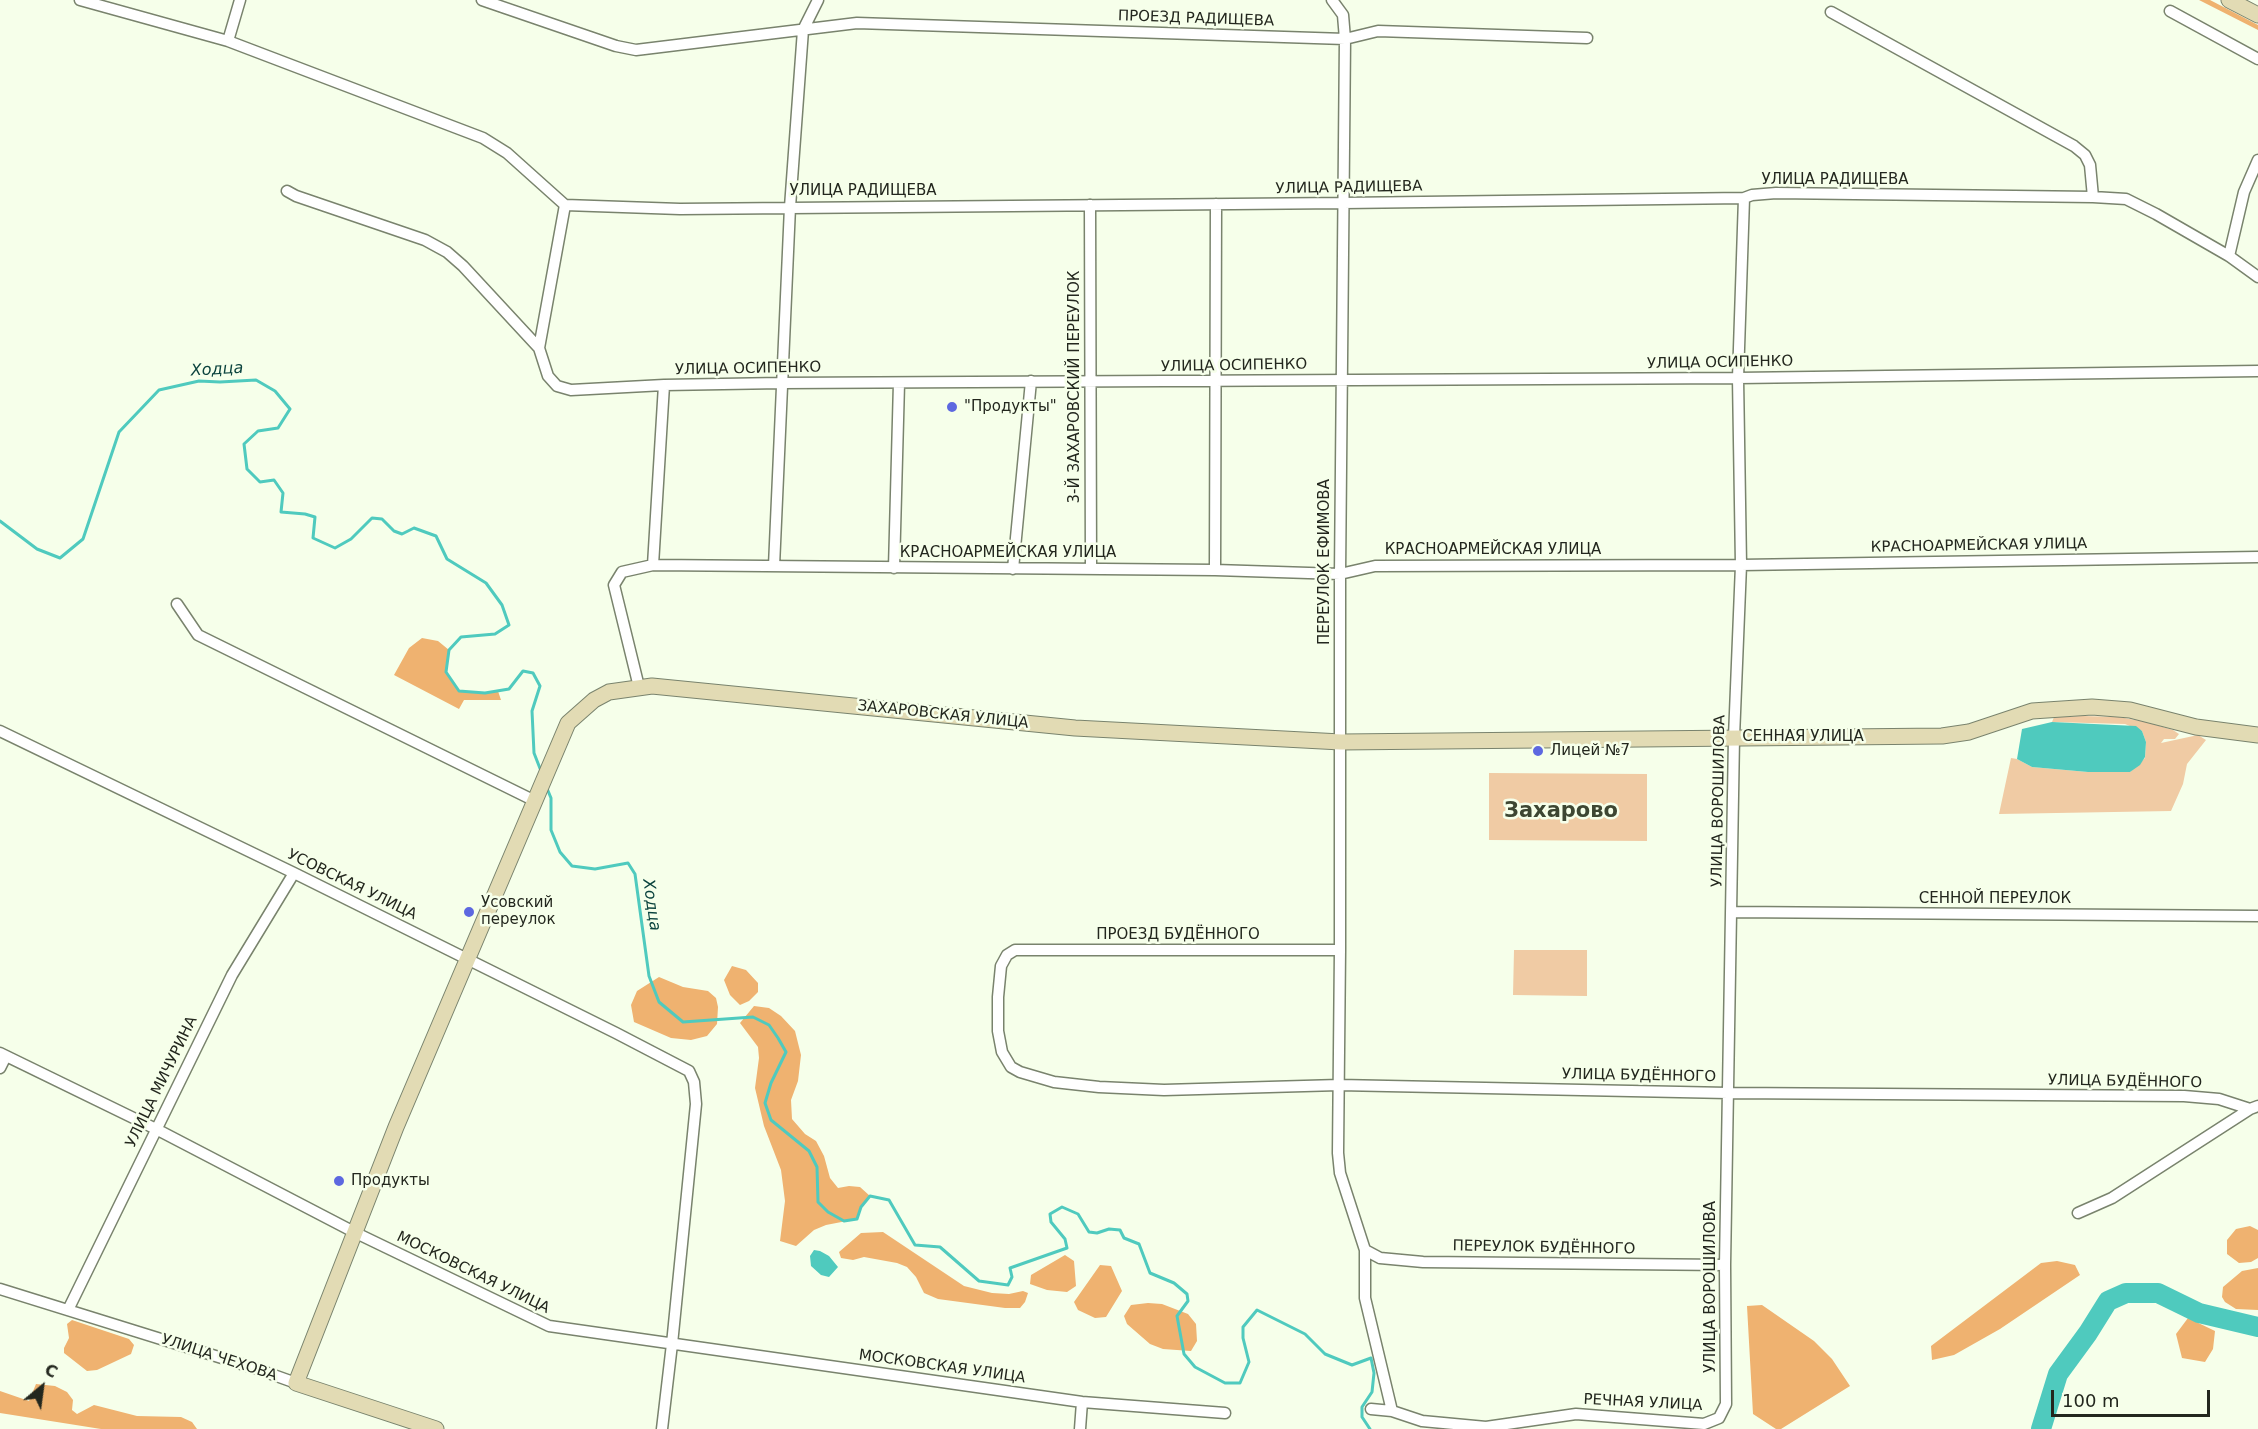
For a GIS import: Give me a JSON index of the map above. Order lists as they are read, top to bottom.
{
  "streets": {
    "street": [
      "ПРОЕЗД РАДИЩЕВА",
      "УЛИЦА РАДИЩЕВА",
      "УЛИЦА ОСИПЕНКО",
      "3-Й ЗАХАРОВСКИЙ ПЕРЕУЛОК",
      "КРАСНОАРМЕЙСКАЯ УЛИЦА",
      "ПЕРЕУЛОК ЕФИМОВА",
      "ЗАХАРОВСКАЯ УЛИЦА",
      "СЕННАЯ УЛИЦА",
      "УЛИЦА ВОРОШИЛОВА",
      "УСОВСКАЯ УЛИЦА",
      "СЕННОЙ ПЕРЕУЛОК",
      "ПРОЕЗД БУДЁННОГО",
      "УЛИЦА БУДЁННОГО",
      "УЛИЦА МИЧУРИНА",
      "ПЕРЕУЛОК БУДЁННОГО",
      "МОСКОВСКАЯ УЛИЦА",
      "УЛИЦА ЧЕХОВА",
      "РЕЧНАЯ УЛИЦА"
    ]
  },
  "crossings": [
    ["ПРОЕЗД РАДИЩЕВА", "ПЕРЕУЛОК ЕФИМОВА"],
    ["УЛИЦА РАДИЩЕВА", "3-Й ЗАХАРОВСКИЙ ПЕРЕУЛОК"],
    ["УЛИЦА РАДИЩЕВА", "ПЕРЕУЛОК ЕФИМОВА"],
    ["УЛИЦА РАДИЩЕВА", "УЛИЦА ВОРОШИЛОВА"],
    ["УЛИЦА ОСИПЕНКО", "3-Й ЗАХАРОВСКИЙ ПЕРЕУЛОК"],
    ["УЛИЦА ОСИПЕНКО", "ПЕРЕУЛОК ЕФИМОВА"],
    ["УЛИЦА ОСИПЕНКО", "УЛИЦА ВОРОШИЛОВА"],
    ["3-Й ЗАХАРОВСКИЙ ПЕРЕУЛОК", "КРАСНОАРМЕЙСКАЯ УЛИЦА"],
    ["КРАСНОАРМЕЙСКАЯ УЛИЦА", "ПЕРЕУЛОК ЕФИМОВА"],
    ["КРАСНОАРМЕЙСКАЯ УЛИЦА", "ЗАХАРОВСКАЯ УЛИЦА"],
    ["КРАСНОАРМЕЙСКАЯ УЛИЦА", "УЛИЦА ВОРОШИЛОВА"],
    ["ПЕРЕУЛОК ЕФИМОВА", "ЗАХАРОВСКАЯ УЛИЦА"],
    ["ПЕРЕУЛОК ЕФИМОВА", "СЕННАЯ УЛИЦА"],
    ["ПЕРЕУЛОК ЕФИМОВА", "ПРОЕЗД БУДЁННОГО"],
    ["ПЕРЕУЛОК ЕФИМОВА", "УЛИЦА БУДЁННОГО"],
    ["ПЕРЕУЛОК ЕФИМОВА", "ПЕРЕУЛОК БУДЁННОГО"],
    ["ПЕРЕУЛОК ЕФИМОВА", "РЕЧНАЯ УЛИЦА"],
    ["ЗАХАРОВСКАЯ УЛИЦА", "СЕННАЯ УЛИЦА"],
    ["СЕННАЯ УЛИЦА", "УЛИЦА ВОРОШИЛОВА"],
    ["УЛИЦА ВОРОШИЛОВА", "СЕННОЙ ПЕРЕУЛОК"],
    ["УЛИЦА ВОРОШИЛОВА", "УЛИЦА БУДЁННОГО"],
    ["УЛИЦА ВОРОШИЛОВА", "ПЕРЕУЛОК БУДЁННОГО"],
    ["УЛИЦА ВОРОШИЛОВА", "РЕЧНАЯ УЛИЦА"],
    ["УСОВСКАЯ УЛИЦА", "УЛИЦА МИЧУРИНА"],
    ["УСОВСКАЯ УЛИЦА", "МОСКОВСКАЯ УЛИЦА"],
    ["ПРОЕЗД БУДЁННОГО", "УЛИЦА БУДЁННОГО"],
    ["УЛИЦА МИЧУРИНА", "МОСКОВСКАЯ УЛИЦА"],
    ["УЛИЦА МИЧУРИНА", "УЛИЦА ЧЕХОВА"]
  ],
  "districts": ["Захарово"],
  "water": ["Ходца"],
  "places": [
    "\"Продукты\"",
    "Лицей №7",
    "Усовский переулок",
    "Продукты"
  ],
  "scale_bar": "100 m",
  "north": "top right"
}
